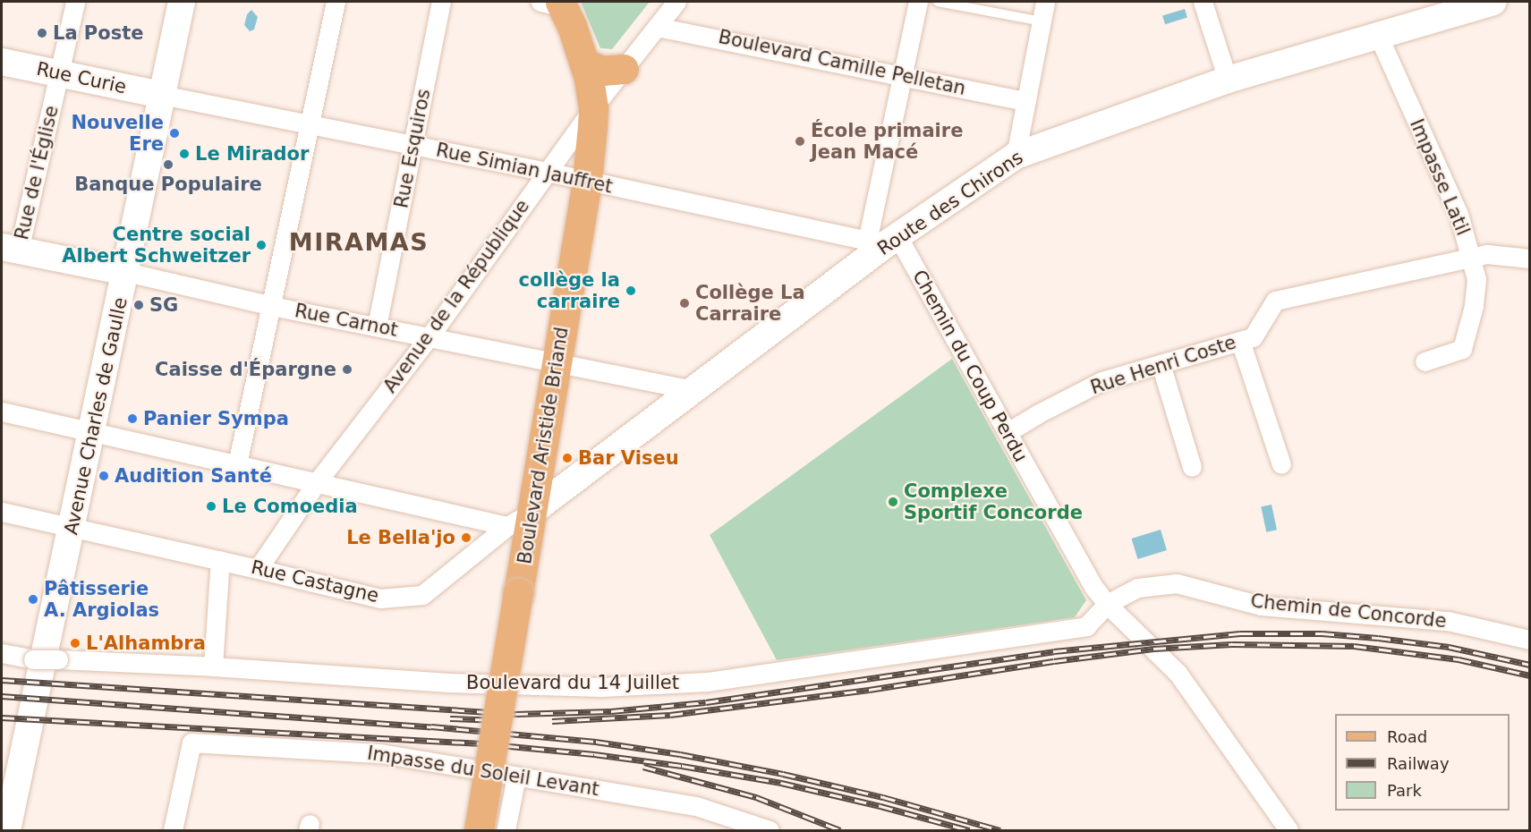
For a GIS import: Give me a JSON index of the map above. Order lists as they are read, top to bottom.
{
  "streets": {
    "main road": [
      "Rue Curie",
      "Route des Chirons",
      "Avenue Charles de Gaulle",
      "Boulevard Aristide Briand"
    ],
    "street": [
      "Boulevard Camille Pelletan",
      "Rue Esquiros",
      "Rue Simian Jauffret",
      "Rue de l'Église",
      "Impasse Latil",
      "Avenue de la République",
      "Rue Carnot",
      "Rue Henri Coste",
      "Chemin du Coup Perdu",
      "Rue Castagne",
      "Chemin de Concorde",
      "Boulevard du 14 Juillet",
      "Impasse du Soleil Levant"
    ]
  },
  "crossings": [
    ["Boulevard Camille Pelletan", "Avenue de la République"],
    ["Rue Curie", "Rue Simian Jauffret"],
    ["Rue Curie", "Rue de l'Église"],
    ["Rue Curie", "Avenue Charles de Gaulle"],
    ["Rue Esquiros", "Rue Simian Jauffret"],
    ["Rue Esquiros", "Rue Carnot"],
    ["Rue Simian Jauffret", "Route des Chirons"],
    ["Rue Simian Jauffret", "Avenue de la République"],
    ["Rue Simian Jauffret", "Chemin du Coup Perdu"],
    ["Rue Simian Jauffret", "Avenue Charles de Gaulle"],
    ["Rue Simian Jauffret", "Boulevard Aristide Briand"],
    ["Impasse Latil", "Route des Chirons"],
    ["Impasse Latil", "Rue Henri Coste"],
    ["Route des Chirons", "Rue Carnot"],
    ["Route des Chirons", "Chemin du Coup Perdu"],
    ["Route des Chirons", "Boulevard Aristide Briand"],
    ["Route des Chirons", "Rue Castagne"],
    ["Avenue de la République", "Rue Carnot"],
    ["Avenue de la République", "Boulevard Aristide Briand"],
    ["Avenue de la République", "Rue Castagne"],
    ["Rue Carnot", "Avenue Charles de Gaulle"],
    ["Rue Carnot", "Boulevard Aristide Briand"],
    ["Rue Henri Coste", "Chemin du Coup Perdu"],
    ["Chemin du Coup Perdu", "Chemin de Concorde"],
    ["Chemin du Coup Perdu", "Boulevard du 14 Juillet"],
    ["Avenue Charles de Gaulle", "Rue Castagne"],
    ["Boulevard Aristide Briand", "Rue Castagne"],
    ["Chemin de Concorde", "Boulevard du 14 Juillet"]
  ],
  "districts": ["MIRAMAS"],
  "places": [
    "La Poste",
    "Nouvelle Ere",
    "École primaire Jean Macé",
    "Le Mirador",
    "Banque Populaire",
    "Centre social Albert Schweitzer",
    "collège la carraire",
    "Collège La Carraire",
    "SG",
    "Caisse d'Épargne",
    "Panier Sympa",
    "Bar Viseu",
    "Audition Santé",
    "Complexe Sportif Concorde",
    "Le Comoedia",
    "Le Bella'jo",
    "Pâtisserie A. Argiolas",
    "L'Alhambra"
  ],
  "legend": ["Road", "Railway", "Park"]
}
